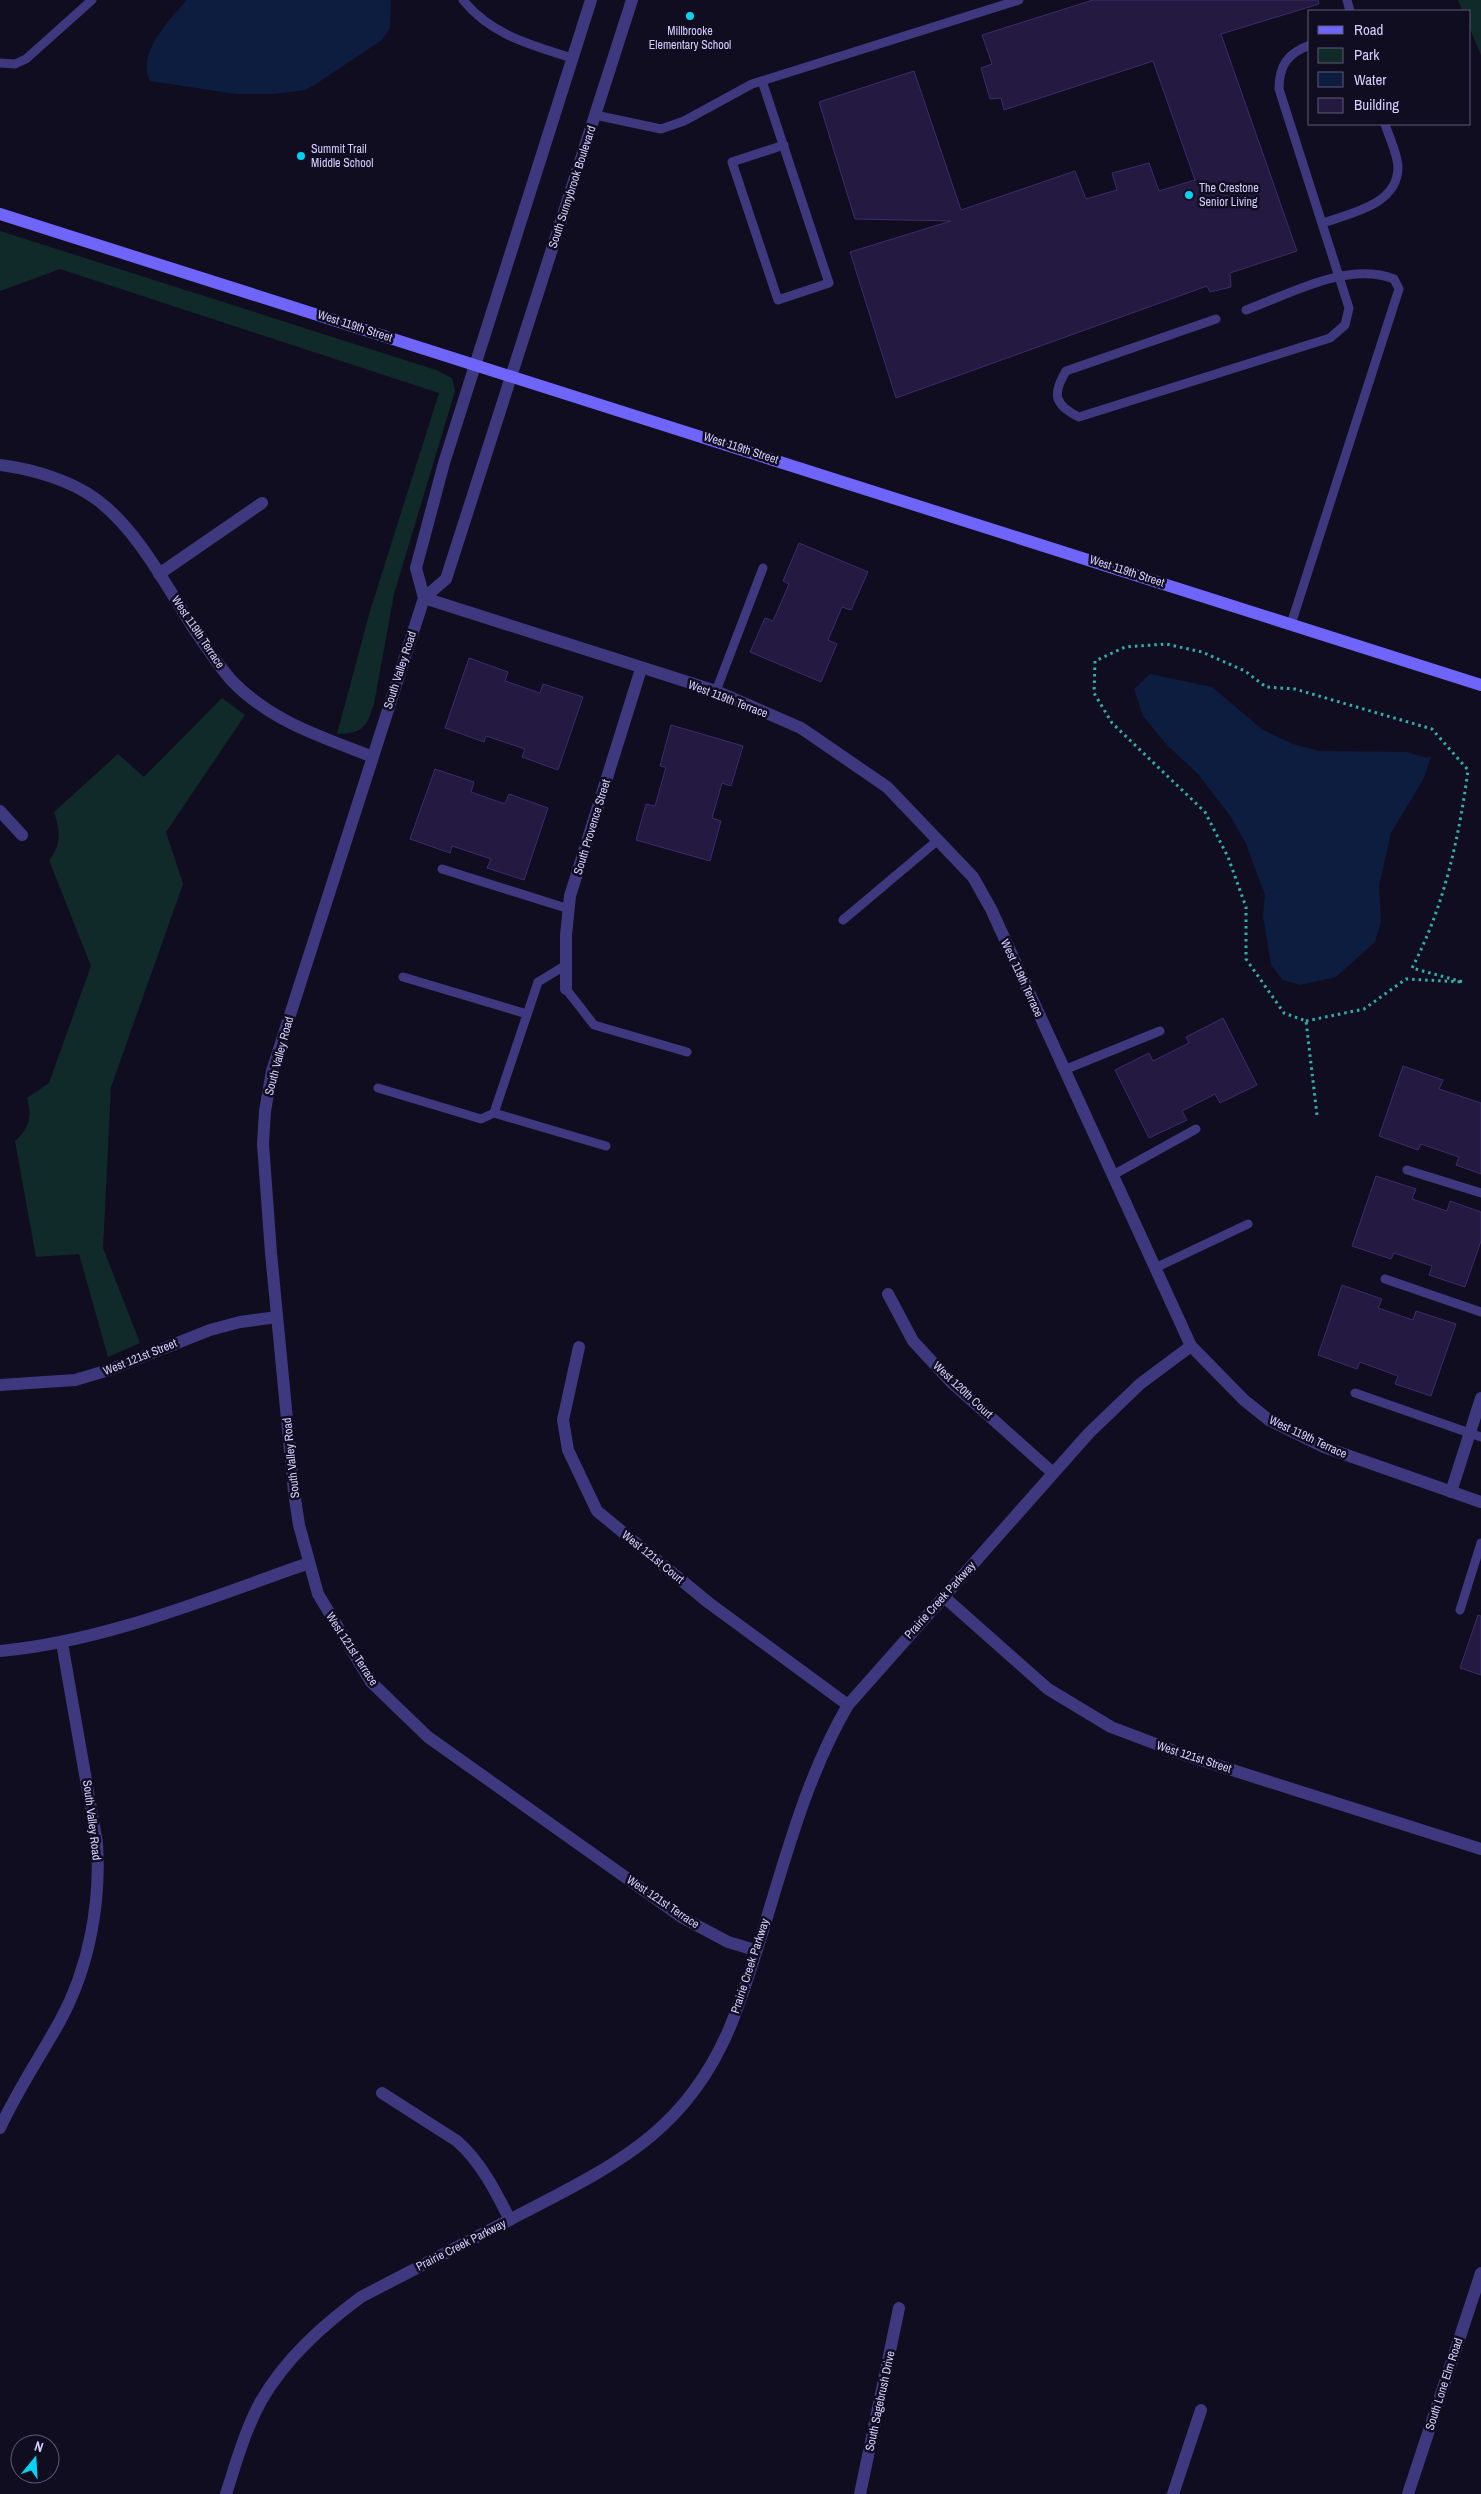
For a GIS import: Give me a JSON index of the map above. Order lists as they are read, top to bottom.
{
  "streets": {
    "main road": ["West 119th Street"],
    "street": [
      "South Sunnybrook Boulevard",
      "West 119th Terrace",
      "South Valley Road",
      "South Provence Street",
      "West 121st Street",
      "West 120th Court",
      "West 121st Court",
      "Prairie Creek Parkway",
      "West 121st Terrace",
      "South Lone Elm Road",
      "South Sagebrush Drive"
    ]
  },
  "crossings": [
    ["South Sunnybrook Boulevard", "West 119th Street"],
    ["West 119th Terrace", "South Valley Road"],
    ["West 119th Terrace", "South Provence Street"],
    ["West 119th Terrace", "Prairie Creek Parkway"],
    ["South Valley Road", "West 121st Street"],
    ["South Valley Road", "West 121st Terrace"],
    ["West 121st Street", "Prairie Creek Parkway"],
    ["West 120th Court", "Prairie Creek Parkway"],
    ["West 121st Court", "Prairie Creek Parkway"],
    ["Prairie Creek Parkway", "West 121st Terrace"]
  ],
  "places": ["Millbrooke Elementary School", "Summit Trail Middle School", "The Crestone Senior Living"],
  "legend": [
    "Road",
    "Park",
    "Water",
    "Building"
  ],
  "north": "top"
}
